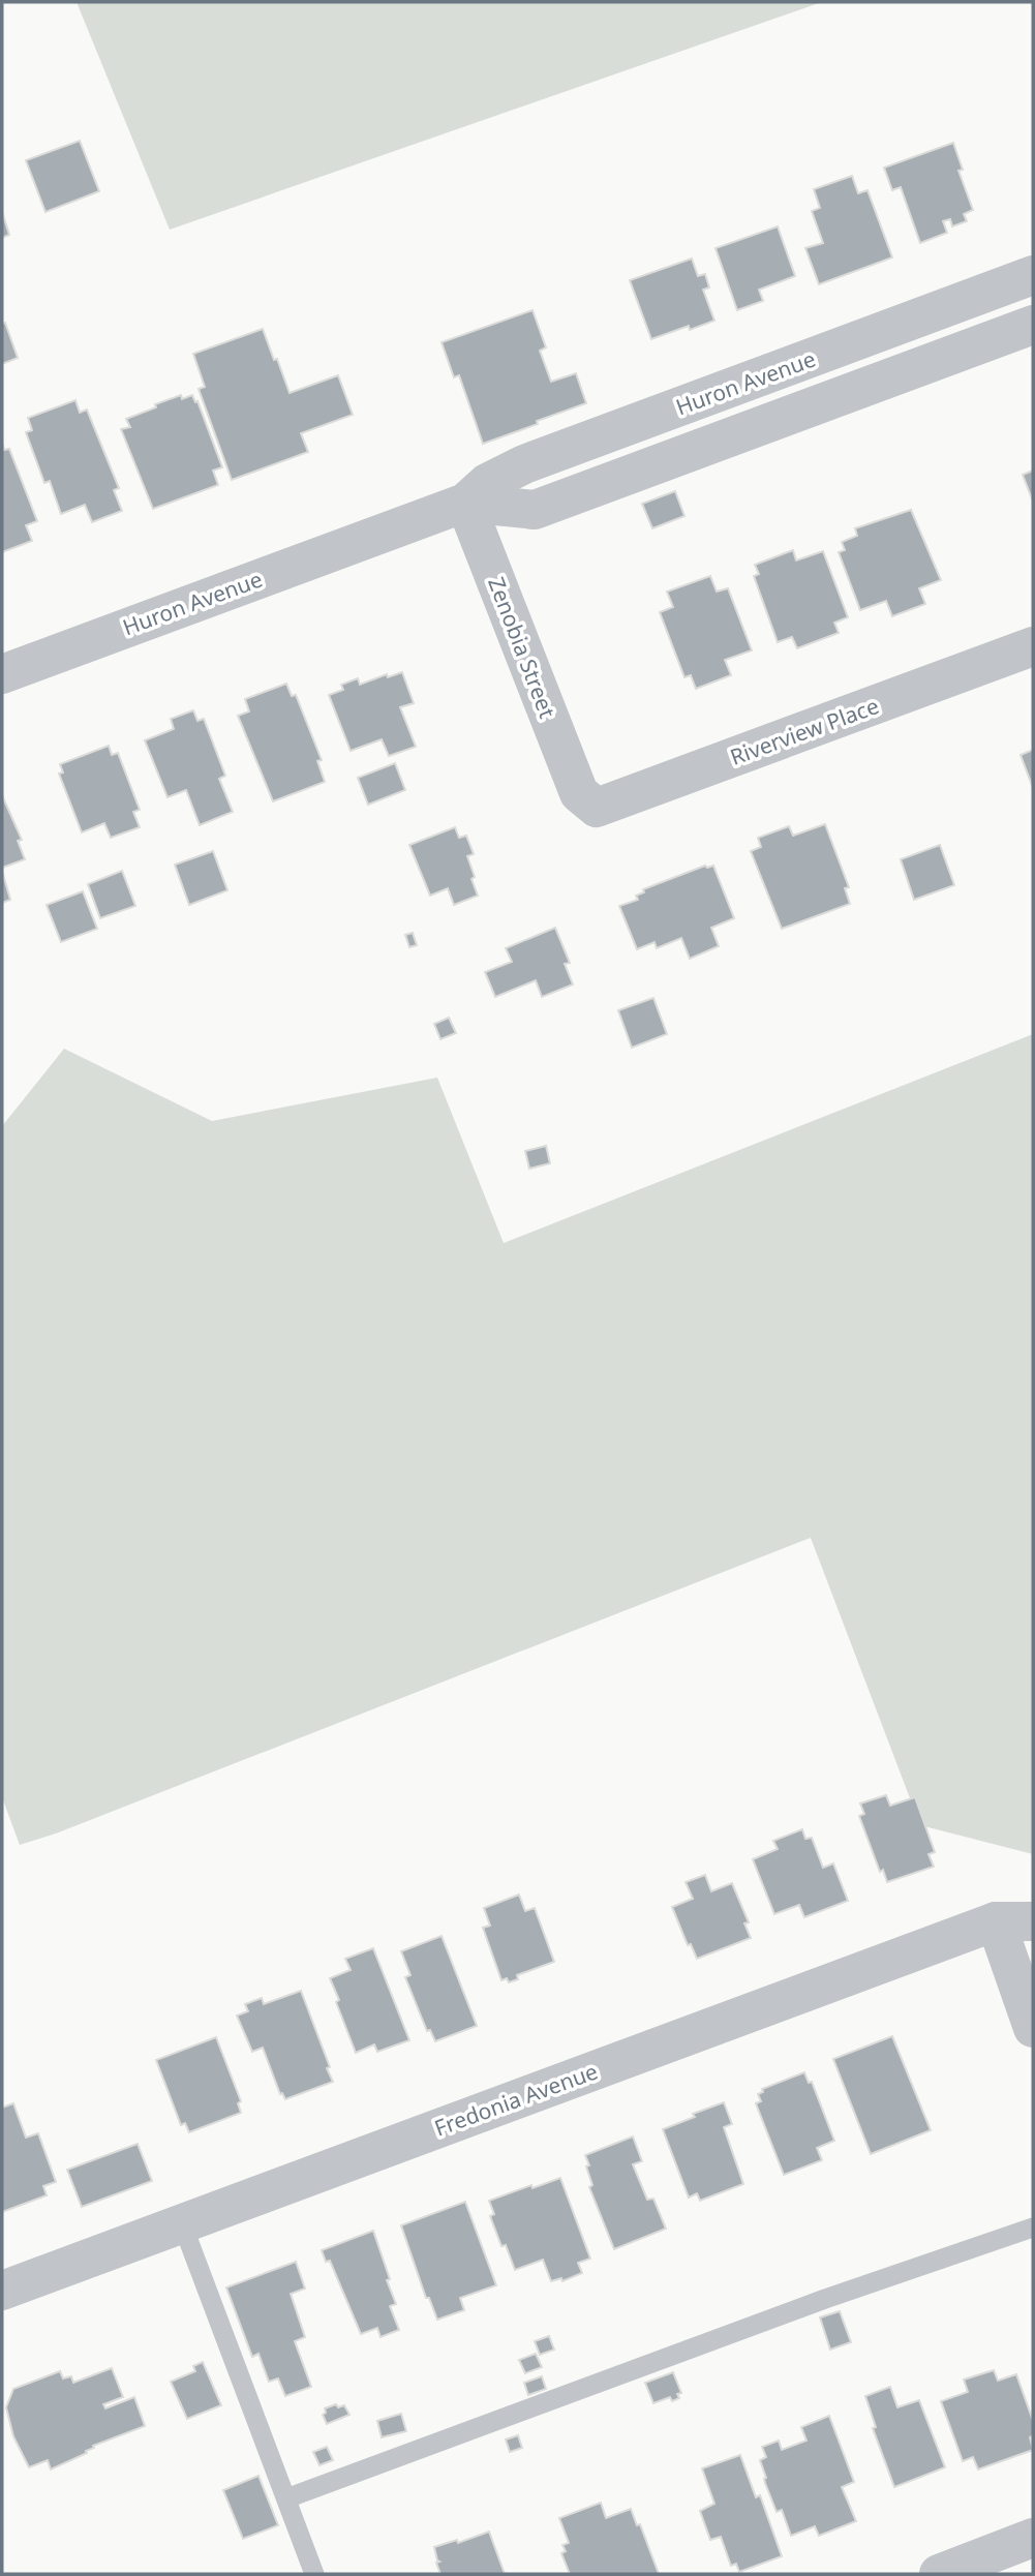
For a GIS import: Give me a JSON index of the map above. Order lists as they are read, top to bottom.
{
  "streets": {
    "street": [
      "Huron Avenue",
      "Zenobia Street",
      "Riverview Place",
      "Fredonia Avenue"
    ]
  },
  "crossings": [
    ["Huron Avenue", "Zenobia Street"],
    ["Zenobia Street", "Riverview Place"]
  ]
}
